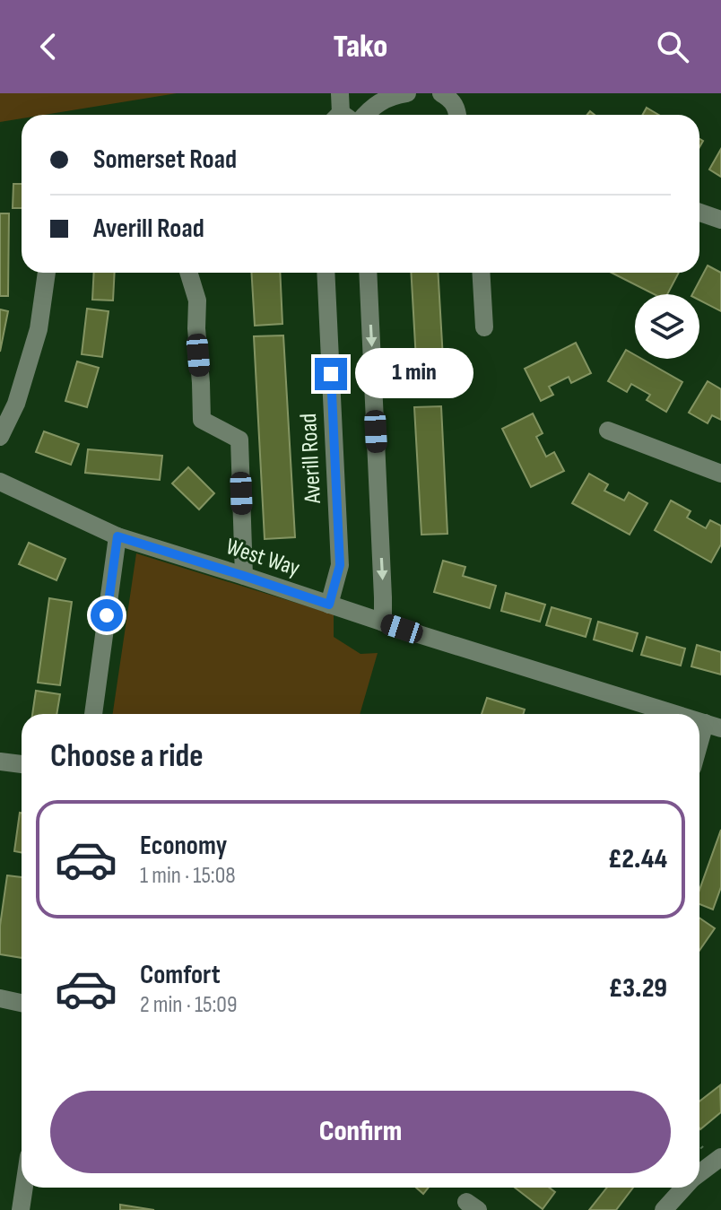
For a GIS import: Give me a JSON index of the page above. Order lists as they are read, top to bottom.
{
  "streets": {
    "street": ["Averill Road", "West Way"]
  },
  "crossings": [
    ["Averill Road", "West Way"]
  ],
  "page": {
    "header": "Tako",
    "banner": ["Somerset Road", "Averill Road"],
    "bubble": "1 min",
    "heading": "Choose a ride",
    "list": [
      {
        "name": "Economy",
        "note": "1 min · 15:08",
        "value": "£2.44"
      },
      {
        "name": "Comfort",
        "note": "2 min · 15:09",
        "value": "£3.29"
      }
    ],
    "buttons": "Confirm"
  }
}
